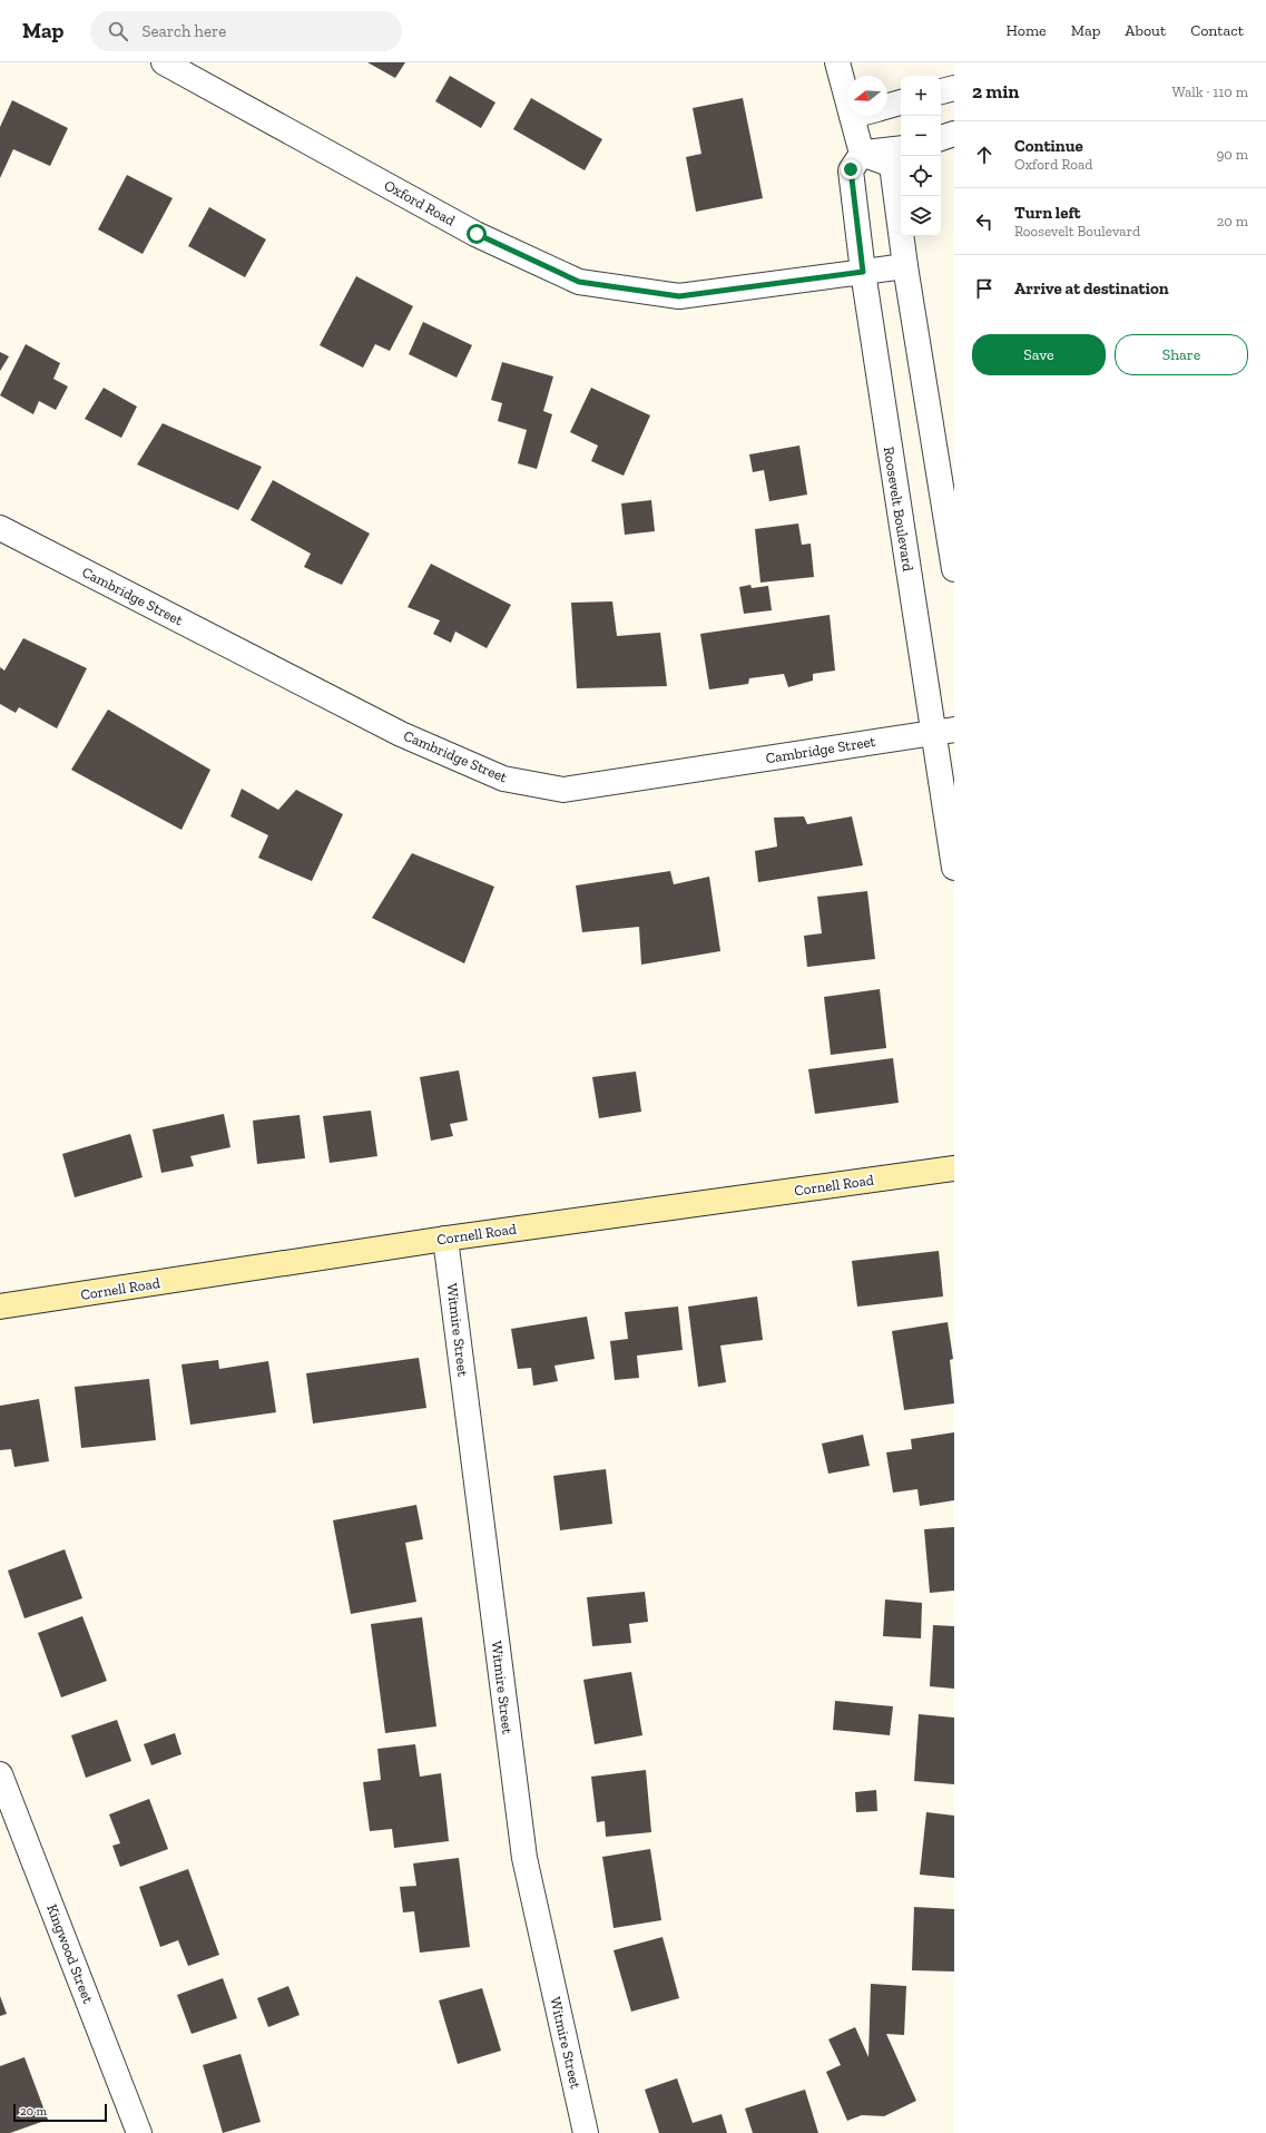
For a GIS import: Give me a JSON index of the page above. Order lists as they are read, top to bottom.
{
  "streets": {
    "street": [
      "Oxford Road",
      "Roosevelt Boulevard",
      "Cambridge Street",
      "Cornell Road",
      "Witmire Street",
      "Kingwood Street"
    ]
  },
  "crossings": [
    ["Oxford Road", "Roosevelt Boulevard"],
    ["Roosevelt Boulevard", "Cambridge Street"],
    ["Cornell Road", "Witmire Street"]
  ],
  "scale_bar": "20 m",
  "north": "left",
  "page": {
    "header": "Map",
    "search": "Search here",
    "nav": [
      "Home",
      "Map",
      "About",
      "Contact"
    ],
    "heading": ["2 min", "Walk · 110 m"],
    "map_buttons": ["+", "−"],
    "list": [
      ["Continue", "Oxford Road", "90 m"],
      ["Turn left", "Roosevelt Boulevard", "20 m"],
      "Arrive at destination"
    ],
    "buttons": ["Save", "Share"],
    "scale": "20 m"
  }
}
